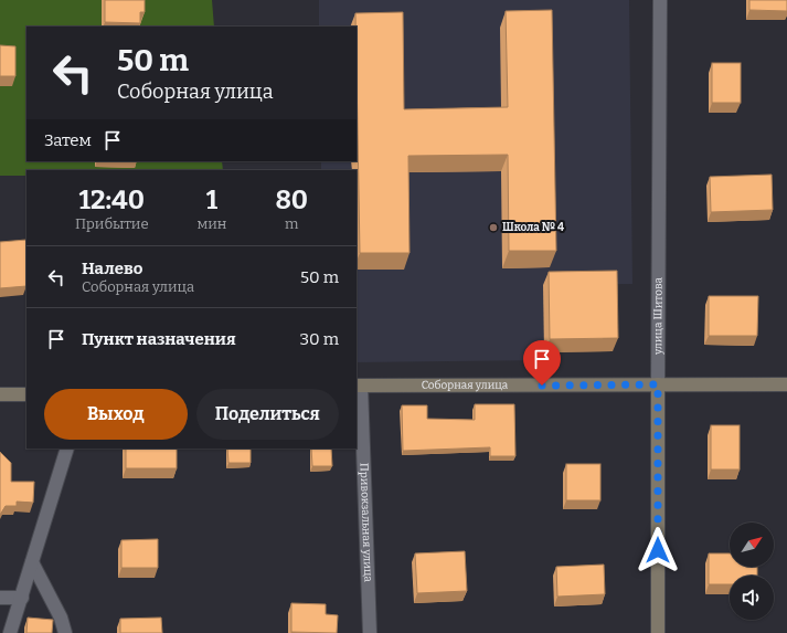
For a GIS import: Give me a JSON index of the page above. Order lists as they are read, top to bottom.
{
  "streets": {
    "street": ["улица Шитова", "Соборная улица", "Привокзальная улица"]
  },
  "crossings": [
    ["улица Шитова", "Соборная улица"],
    ["Соборная улица", "Привокзальная улица"]
  ],
  "places": ["Школа № 4"],
  "north": "top right",
  "page": {
    "turn": ["50 m", "Соборная улица"],
    "then": "Затем",
    "eta": [
      "12:40",
      "Прибытие",
      "1",
      "мин",
      "80",
      "m"
    ],
    "list": [
      {
        "name": "Налево",
        "note": "Соборная улица",
        "value": "50 m"
      },
      {
        "name": "Пункт назначения",
        "value": "30 m"
      }
    ],
    "buttons": ["Выход", "Поделиться"]
  }
}
